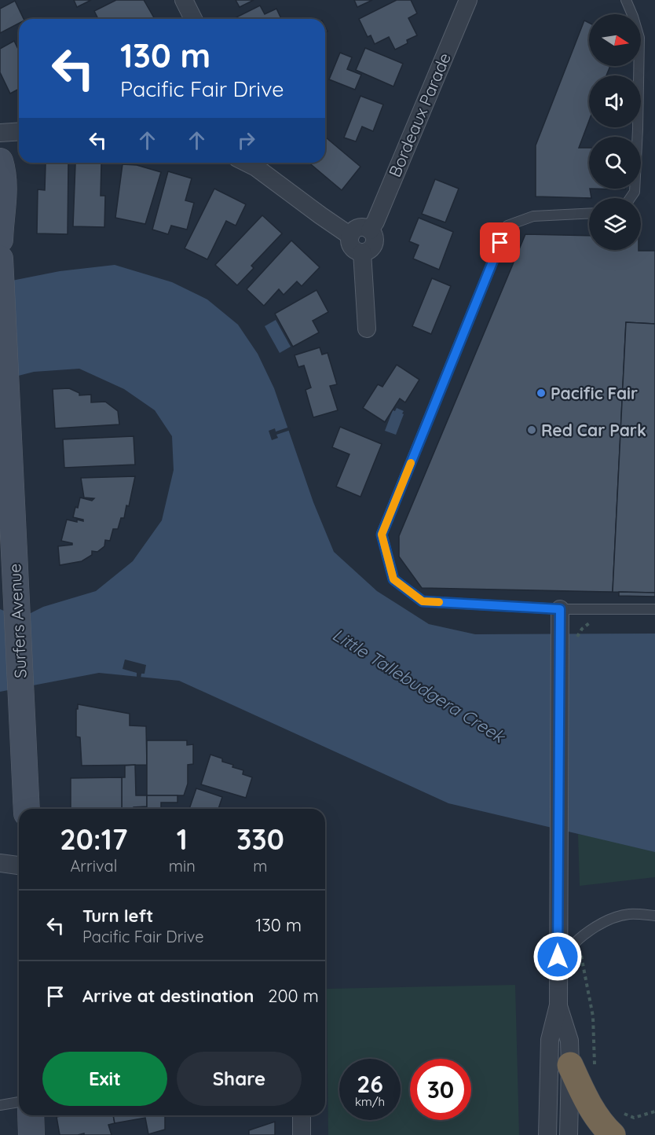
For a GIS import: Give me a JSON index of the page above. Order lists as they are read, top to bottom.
{
  "streets": {
    "street": ["Bordeaux Parade", "Surfers Avenue"]
  },
  "water": ["Little Tallebudgera Creek"],
  "places": ["Pacific Fair", "Red Car Park"],
  "north": "right",
  "page": {
    "turn": ["130 m", "Pacific Fair Drive"],
    "eta": [
      "20:17",
      "Arrival",
      "1",
      "min",
      "330",
      "m"
    ],
    "list": [
      {
        "name": "Turn left",
        "note": "Pacific Fair Drive",
        "value": "130 m"
      },
      {
        "name": "Arrive at destination",
        "value": "200 m"
      }
    ],
    "buttons": ["Exit", "Share"],
    "speed": "26 km/h",
    "limit": "30"
  }
}
